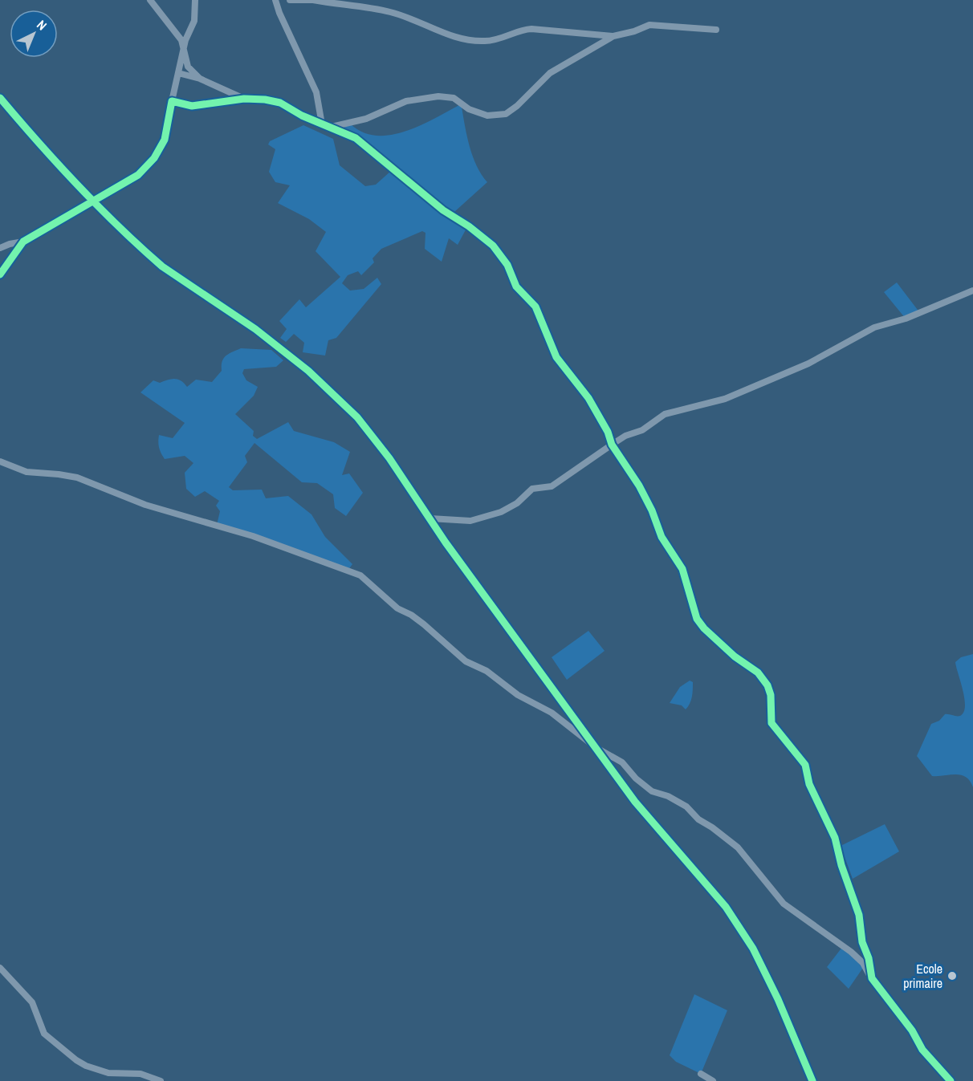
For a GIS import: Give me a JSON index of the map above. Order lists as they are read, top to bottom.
{
  "places": ["Ecole primaire"],
  "north": "top right"
}
